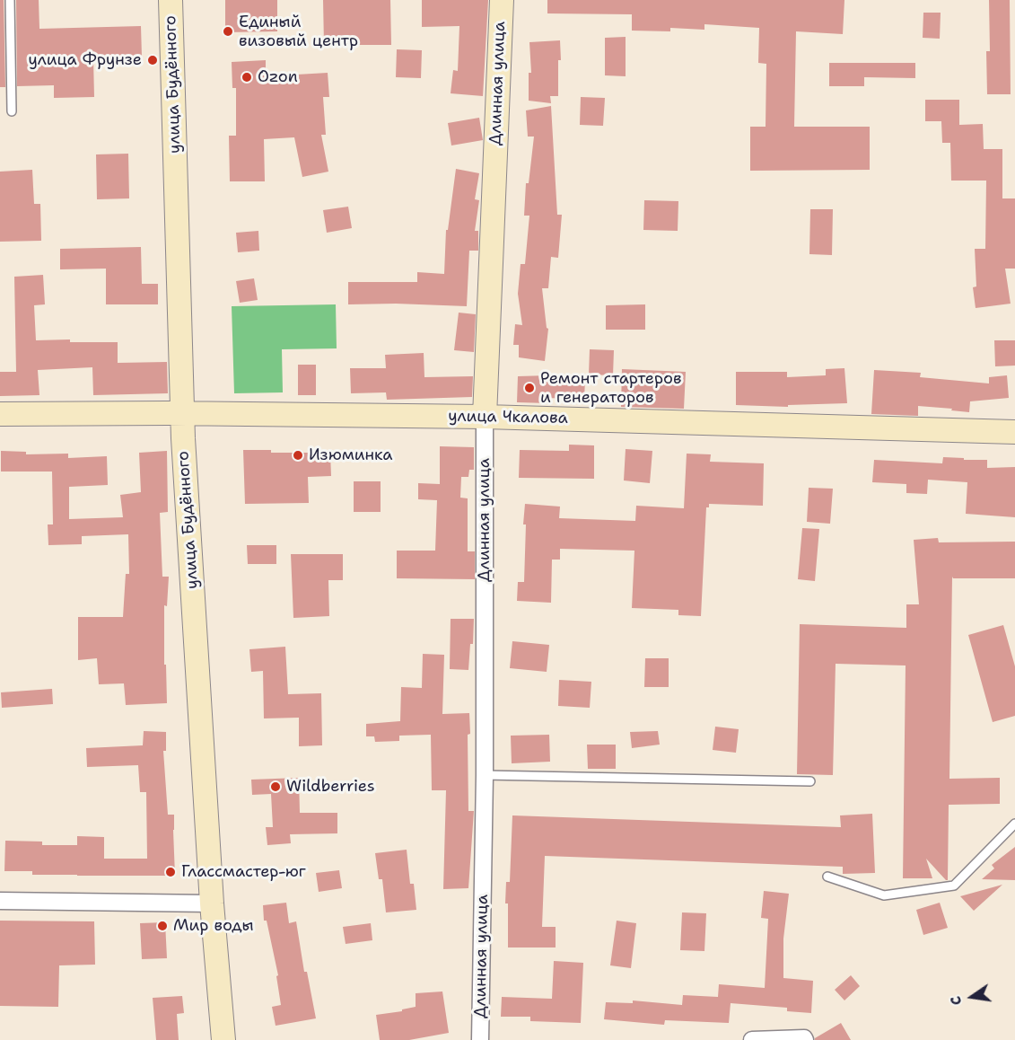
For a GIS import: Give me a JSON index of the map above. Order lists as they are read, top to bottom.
{
  "streets": {
    "street": ["Длинная улица", "улица Будённого", "улица Чкалова"]
  },
  "crossings": [
    ["Длинная улица", "улица Чкалова"],
    ["улица Будённого", "улица Чкалова"]
  ],
  "places": [
    "Единый визовый центр",
    "улица Фрунзе",
    "Ozon",
    "Ремонт стартеров и генераторов",
    "Изюминка",
    "Wildberries",
    "Глассмастер-юг",
    "Мир воды"
  ],
  "north": "left"
}
